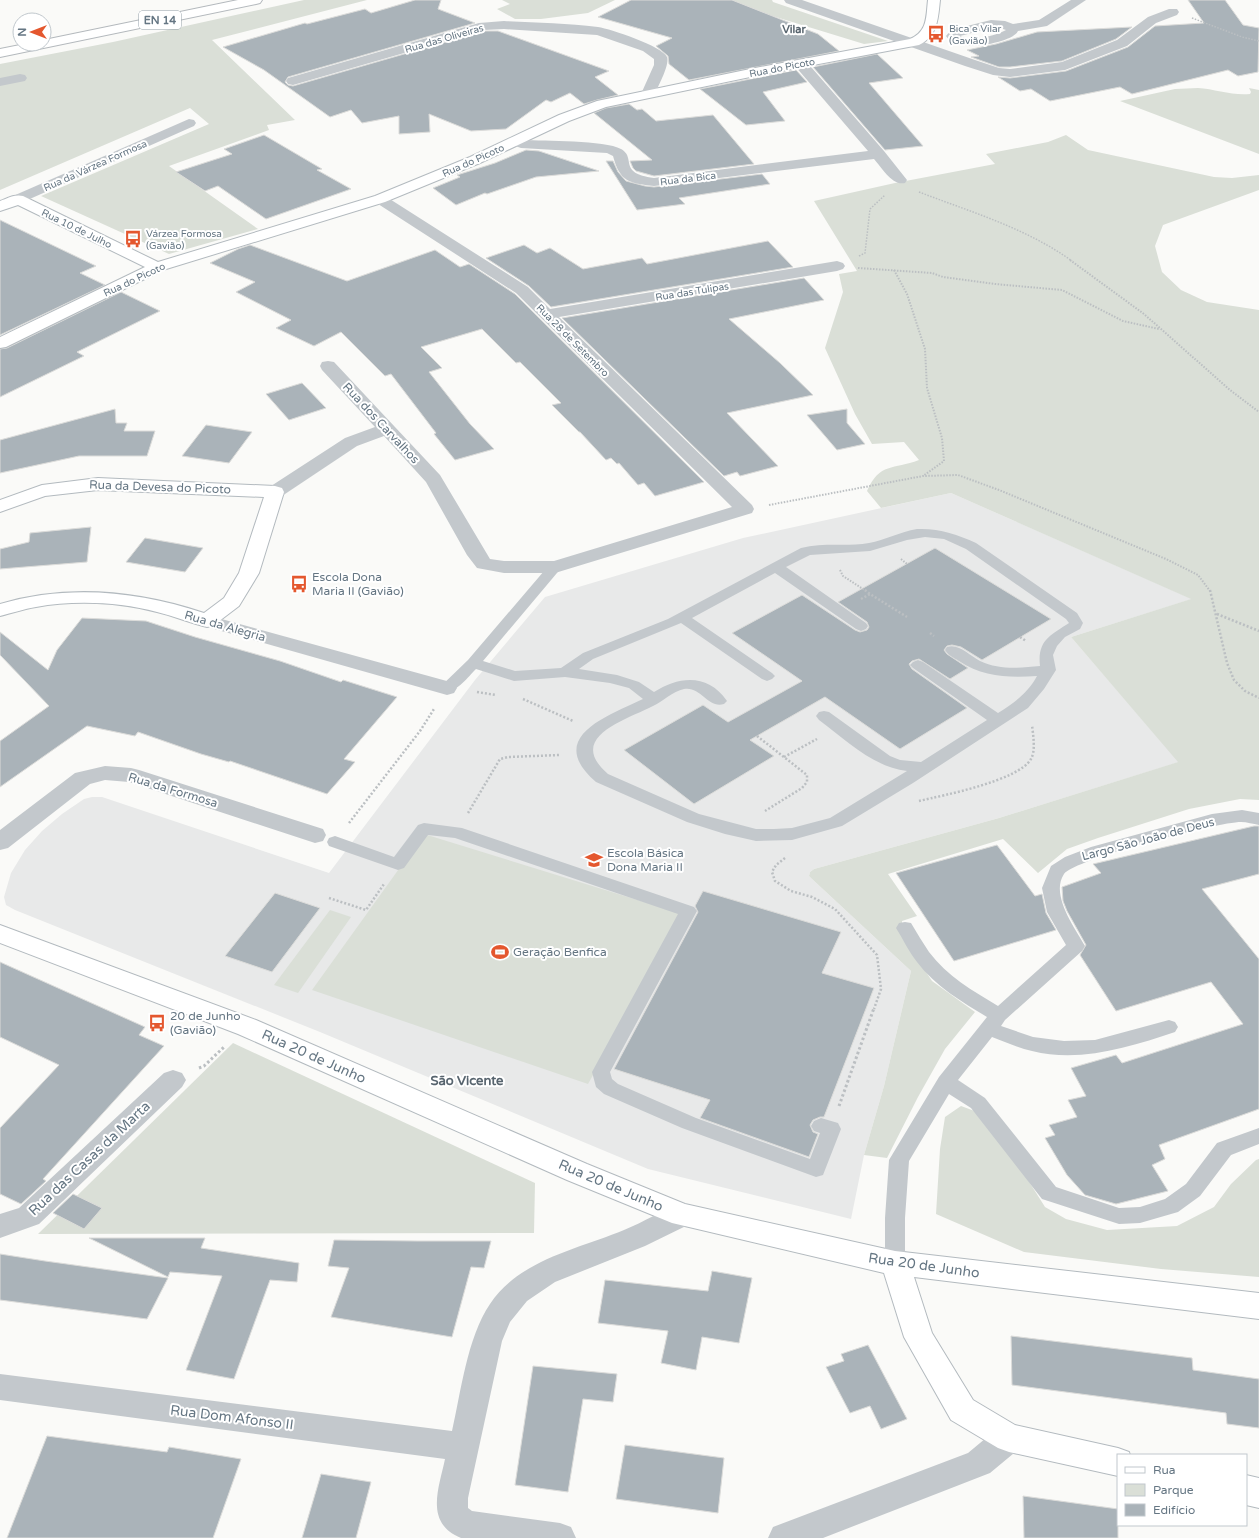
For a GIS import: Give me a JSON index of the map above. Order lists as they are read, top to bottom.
{
  "streets": {
    "main road": [
      "EN 14",
      "Rua do Picoto",
      "Rua da Várzea Formosa",
      "Rua 10 de Julho",
      "Rua da Devesa do Picoto",
      "Rua da Alegria",
      "Rua 20 de Junho"
    ],
    "street": [
      "Rua das Oliveiras",
      "Rua da Bica",
      "Rua das Tulipas",
      "Rua 28 de Setembro",
      "Rua dos Carvalhos",
      "Rua da Formosa",
      "Rua das Casas da Marta",
      "Rua Dom Afonso II"
    ],
    "lane": ["Largo São João de Deus"]
  },
  "crossings": [
    ["Rua das Oliveiras", "Rua do Picoto"],
    ["Rua do Picoto", "Rua da Bica"],
    ["Rua do Picoto", "Rua 10 de Julho"],
    ["Rua do Picoto", "Rua 28 de Setembro"],
    ["Rua da Várzea Formosa", "Rua 10 de Julho"],
    ["Rua das Tulipas", "Rua 28 de Setembro"],
    ["Largo São João de Deus", "Rua 20 de Junho"]
  ],
  "districts": ["Vilar", "São Vicente"],
  "places": {
    "bus stop": [
      "Bica e Vilar (Gavião)",
      "Várzea Formosa (Gavião)",
      "Escola Dona Maria II (Gavião)",
      "20 de Junho (Gavião)"
    ],
    "school or university": ["Escola Básica Dona Maria II"],
    "sports": ["Geração Benfica"]
  },
  "legend": ["Rua", "Parque", "Edifício"],
  "north": "left"
}
